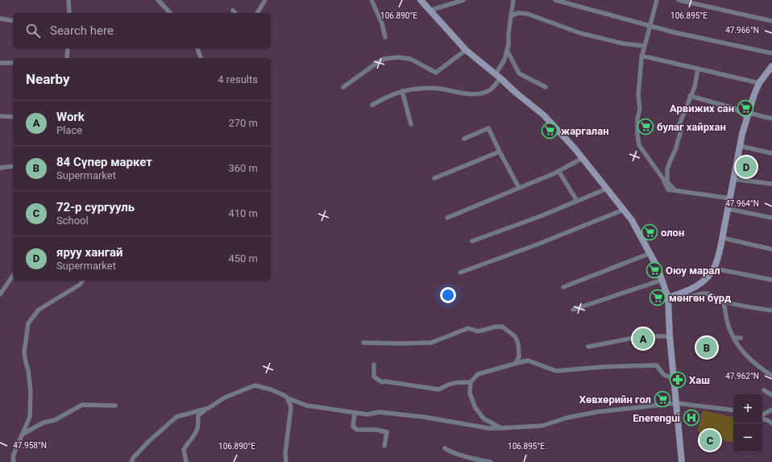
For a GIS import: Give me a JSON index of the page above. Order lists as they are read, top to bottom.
{
  "places": {
    "supermarket": [
      "Арвижих сан",
      "булаг хайрхан",
      "жаргалан",
      "олон",
      "Оюу марал",
      "мөнгөн бүрд",
      "Хөвхөрийн гол"
    ],
    "pharmacy": ["Хаш"],
    "hospital": ["Enerengui"]
  },
  "page": {
    "search": "Search here",
    "heading": ["Nearby", "4 results"],
    "list": [
      {
        "mark": "A",
        "name": "Work",
        "note": "Place",
        "value": "270 m"
      },
      {
        "mark": "B",
        "name": "84 Сүпер маркет",
        "note": "Supermarket",
        "value": "360 m"
      },
      {
        "mark": "C",
        "name": "72-р сургууль",
        "note": "School",
        "value": "410 m"
      },
      {
        "mark": "D",
        "name": "яруу хангай",
        "note": "Supermarket",
        "value": "450 m"
      }
    ],
    "pins": [
      "D",
      "A",
      "B",
      "C"
    ],
    "map_buttons": ["+", "−"]
  },
  "coordinates": [
    "106.890°E",
    "106.895°E",
    "47.966°N",
    "47.964°N",
    "47.962°N",
    "47.958°N"
  ]
}
